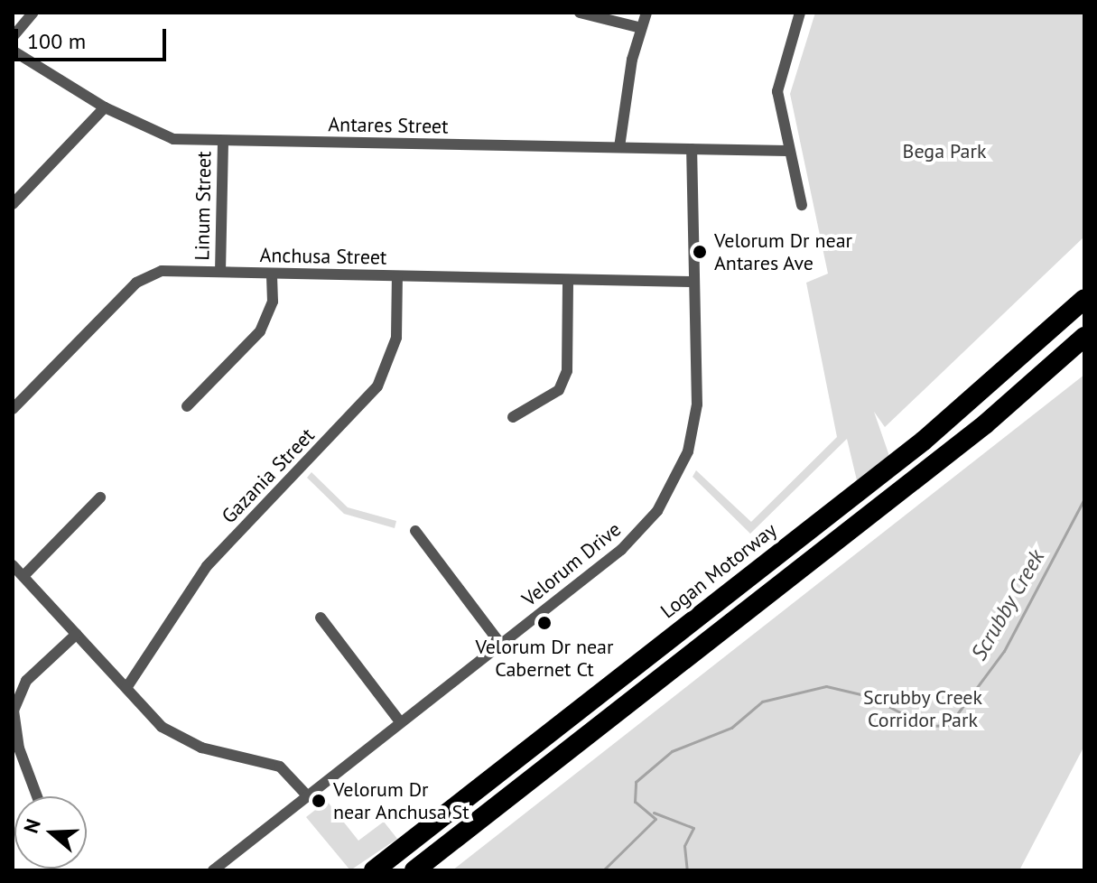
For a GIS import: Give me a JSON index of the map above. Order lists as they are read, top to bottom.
{
  "streets": {
    "highway": ["Logan Motorway"],
    "street": [
      "Antares Street",
      "Linum Street",
      "Anchusa Street",
      "Gazania Street",
      "Velorum Drive"
    ]
  },
  "crossings": [
    ["Antares Street", "Linum Street"],
    ["Antares Street", "Velorum Drive"],
    ["Linum Street", "Anchusa Street"],
    ["Anchusa Street", "Gazania Street"],
    ["Anchusa Street", "Velorum Drive"]
  ],
  "water": ["Scrubby Creek"],
  "parks": ["Bega Park", "Scrubby Creek Corridor Park"],
  "places": ["Velorum Dr near Antares Ave", "Velorum Dr near Cabernet Ct", "Velorum Dr near Anchusa St"],
  "scale_bar": "100 m",
  "north": "left"
}
